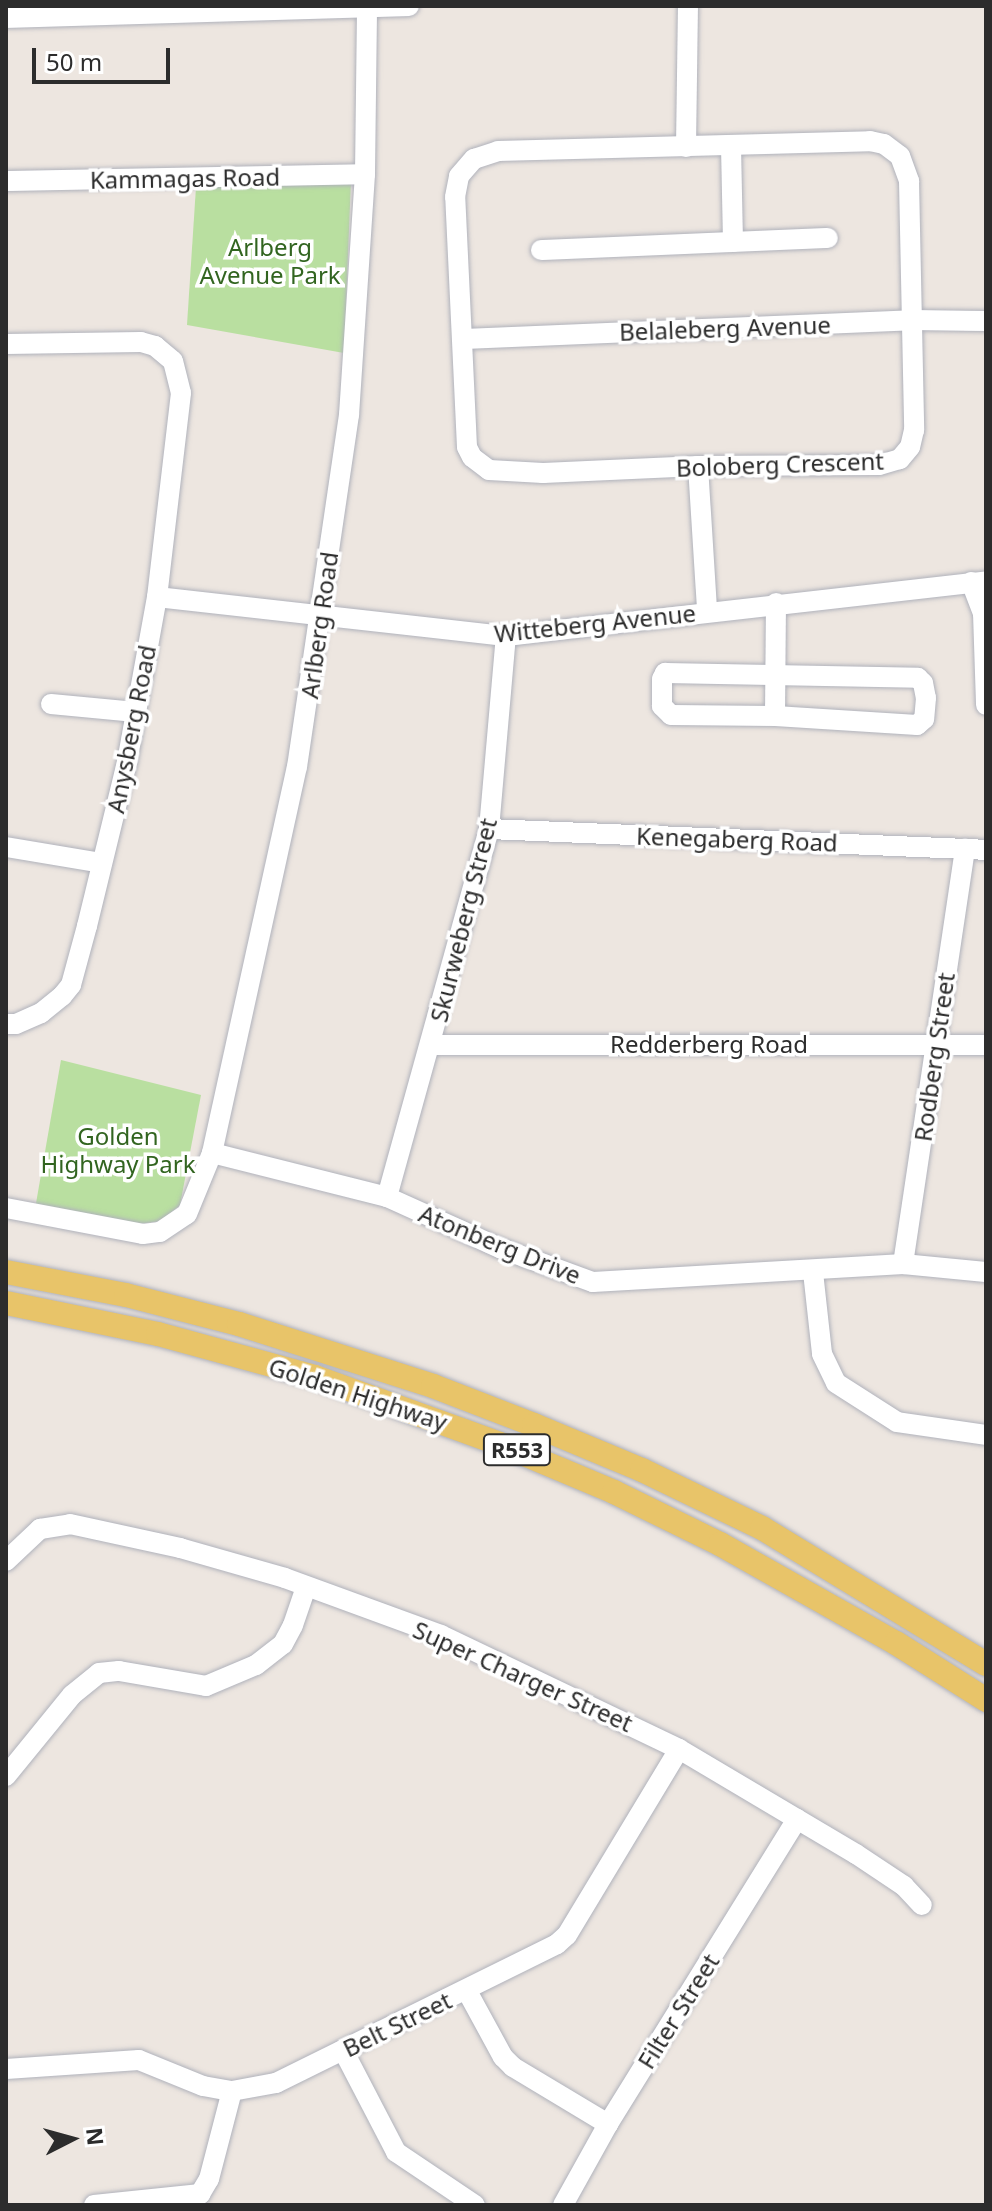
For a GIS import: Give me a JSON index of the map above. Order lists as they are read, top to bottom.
{
  "streets": {
    "main road": ["Golden Highway", "R553"],
    "street": [
      "Kammagas Road",
      "Belaleberg Avenue",
      "Boloberg Crescent",
      "Witteberg Avenue",
      "Arlberg Road",
      "Anysberg Road",
      "Kenegaberg Road",
      "Skurweberg Street",
      "Redderberg Road",
      "Rodberg Street",
      "Atonberg Drive",
      "Super Charger Street",
      "Filter Street",
      "Belt Street"
    ]
  },
  "crossings": [
    ["Kammagas Road", "Arlberg Road"],
    ["Belaleberg Avenue", "Boloberg Crescent"],
    ["Witteberg Avenue", "Arlberg Road"],
    ["Witteberg Avenue", "Anysberg Road"],
    ["Witteberg Avenue", "Skurweberg Street"],
    ["Arlberg Road", "Atonberg Drive"],
    ["Kenegaberg Road", "Skurweberg Street"],
    ["Kenegaberg Road", "Rodberg Street"],
    ["Skurweberg Street", "Redderberg Road"],
    ["Skurweberg Street", "Atonberg Drive"],
    ["Redderberg Road", "Rodberg Street"],
    ["Rodberg Street", "Atonberg Drive"],
    ["Super Charger Street", "Filter Street"],
    ["Super Charger Street", "Belt Street"]
  ],
  "parks": ["Arlberg Avenue Park", "Golden Highway Park"],
  "scale_bar": "50 m",
  "north": "right"
}
